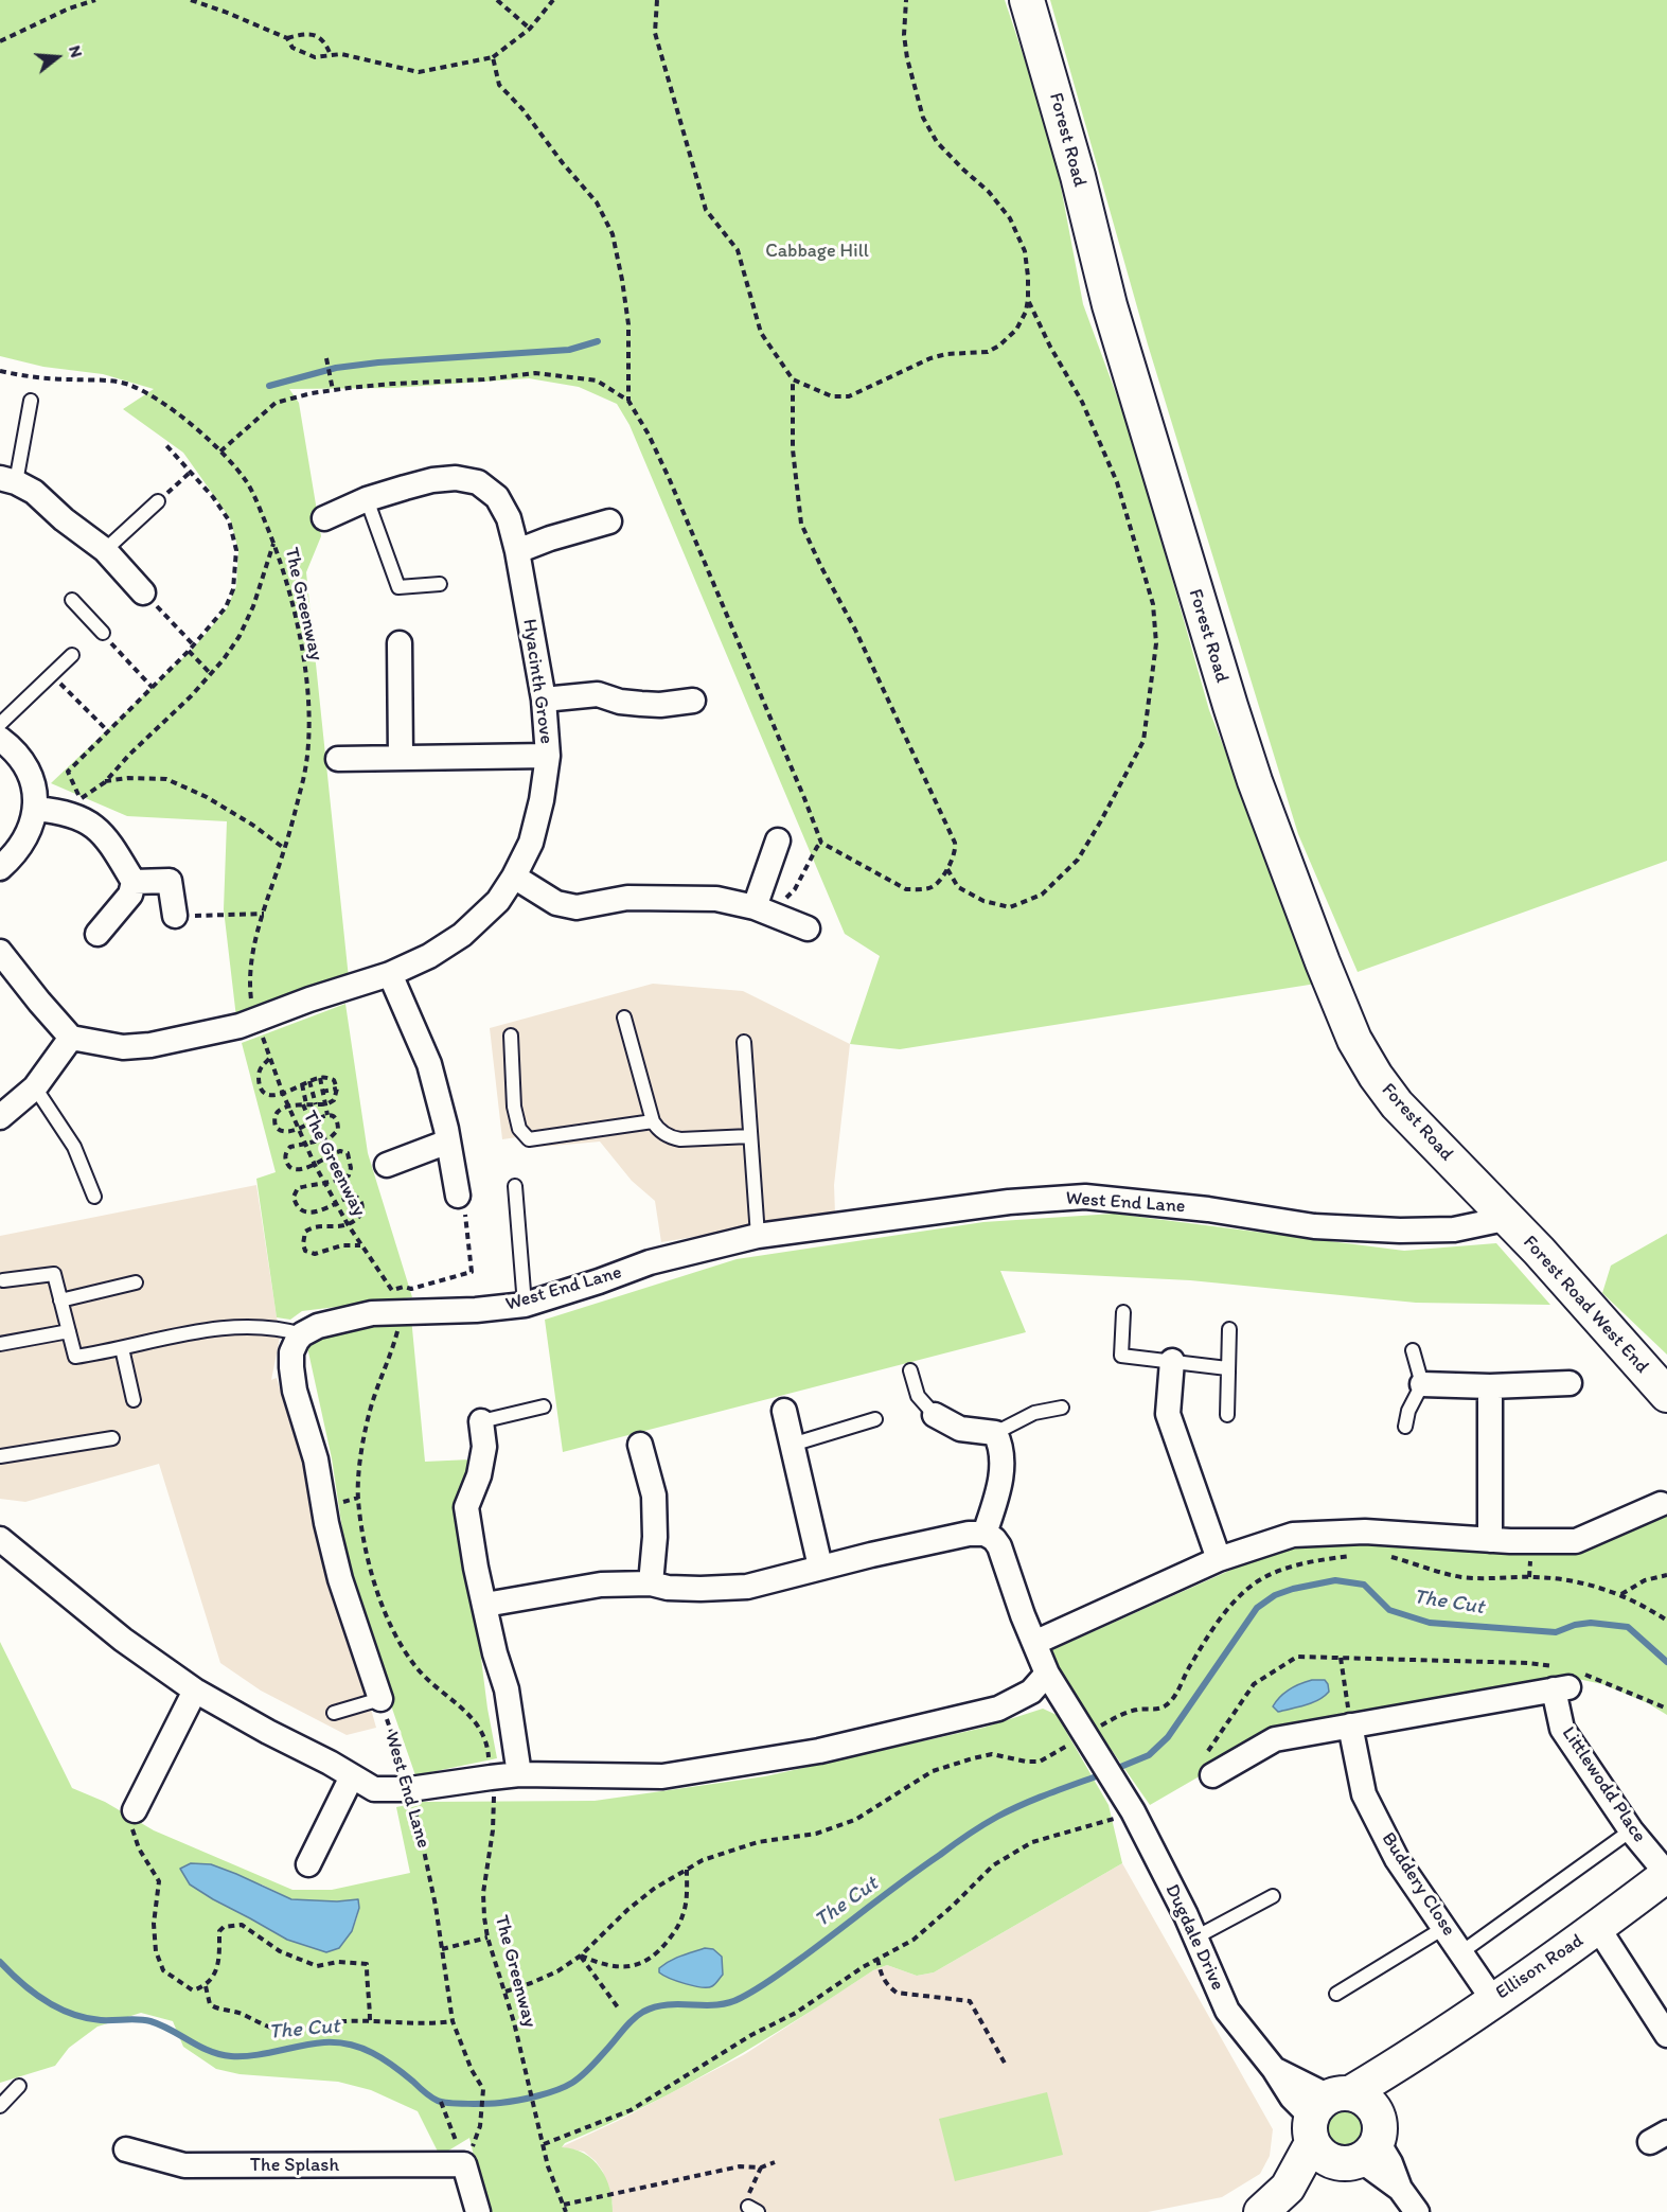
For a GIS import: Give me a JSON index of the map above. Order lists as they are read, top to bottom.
{
  "streets": {
    "main road": ["Forest Road", "Forest Road West End", "Ellison Road"],
    "street": [
      "Hyacinth Grove",
      "West End Lane",
      "Littlewodd Place",
      "Buddery Close",
      "Dugdale Drive",
      "The Splash"
    ],
    "path": ["The Greenway"]
  },
  "crossings": [
    ["Forest Road", "West End Lane"],
    ["Forest Road", "Forest Road West End"],
    ["West End Lane", "Forest Road West End"],
    ["West End Lane", "The Splash"],
    ["Littlewodd Place", "Ellison Road"],
    ["Buddery Close", "Ellison Road"],
    ["Dugdale Drive", "Ellison Road"]
  ],
  "water": ["The Cut"],
  "parks": ["Cabbage Hill"],
  "north": "right"
}
